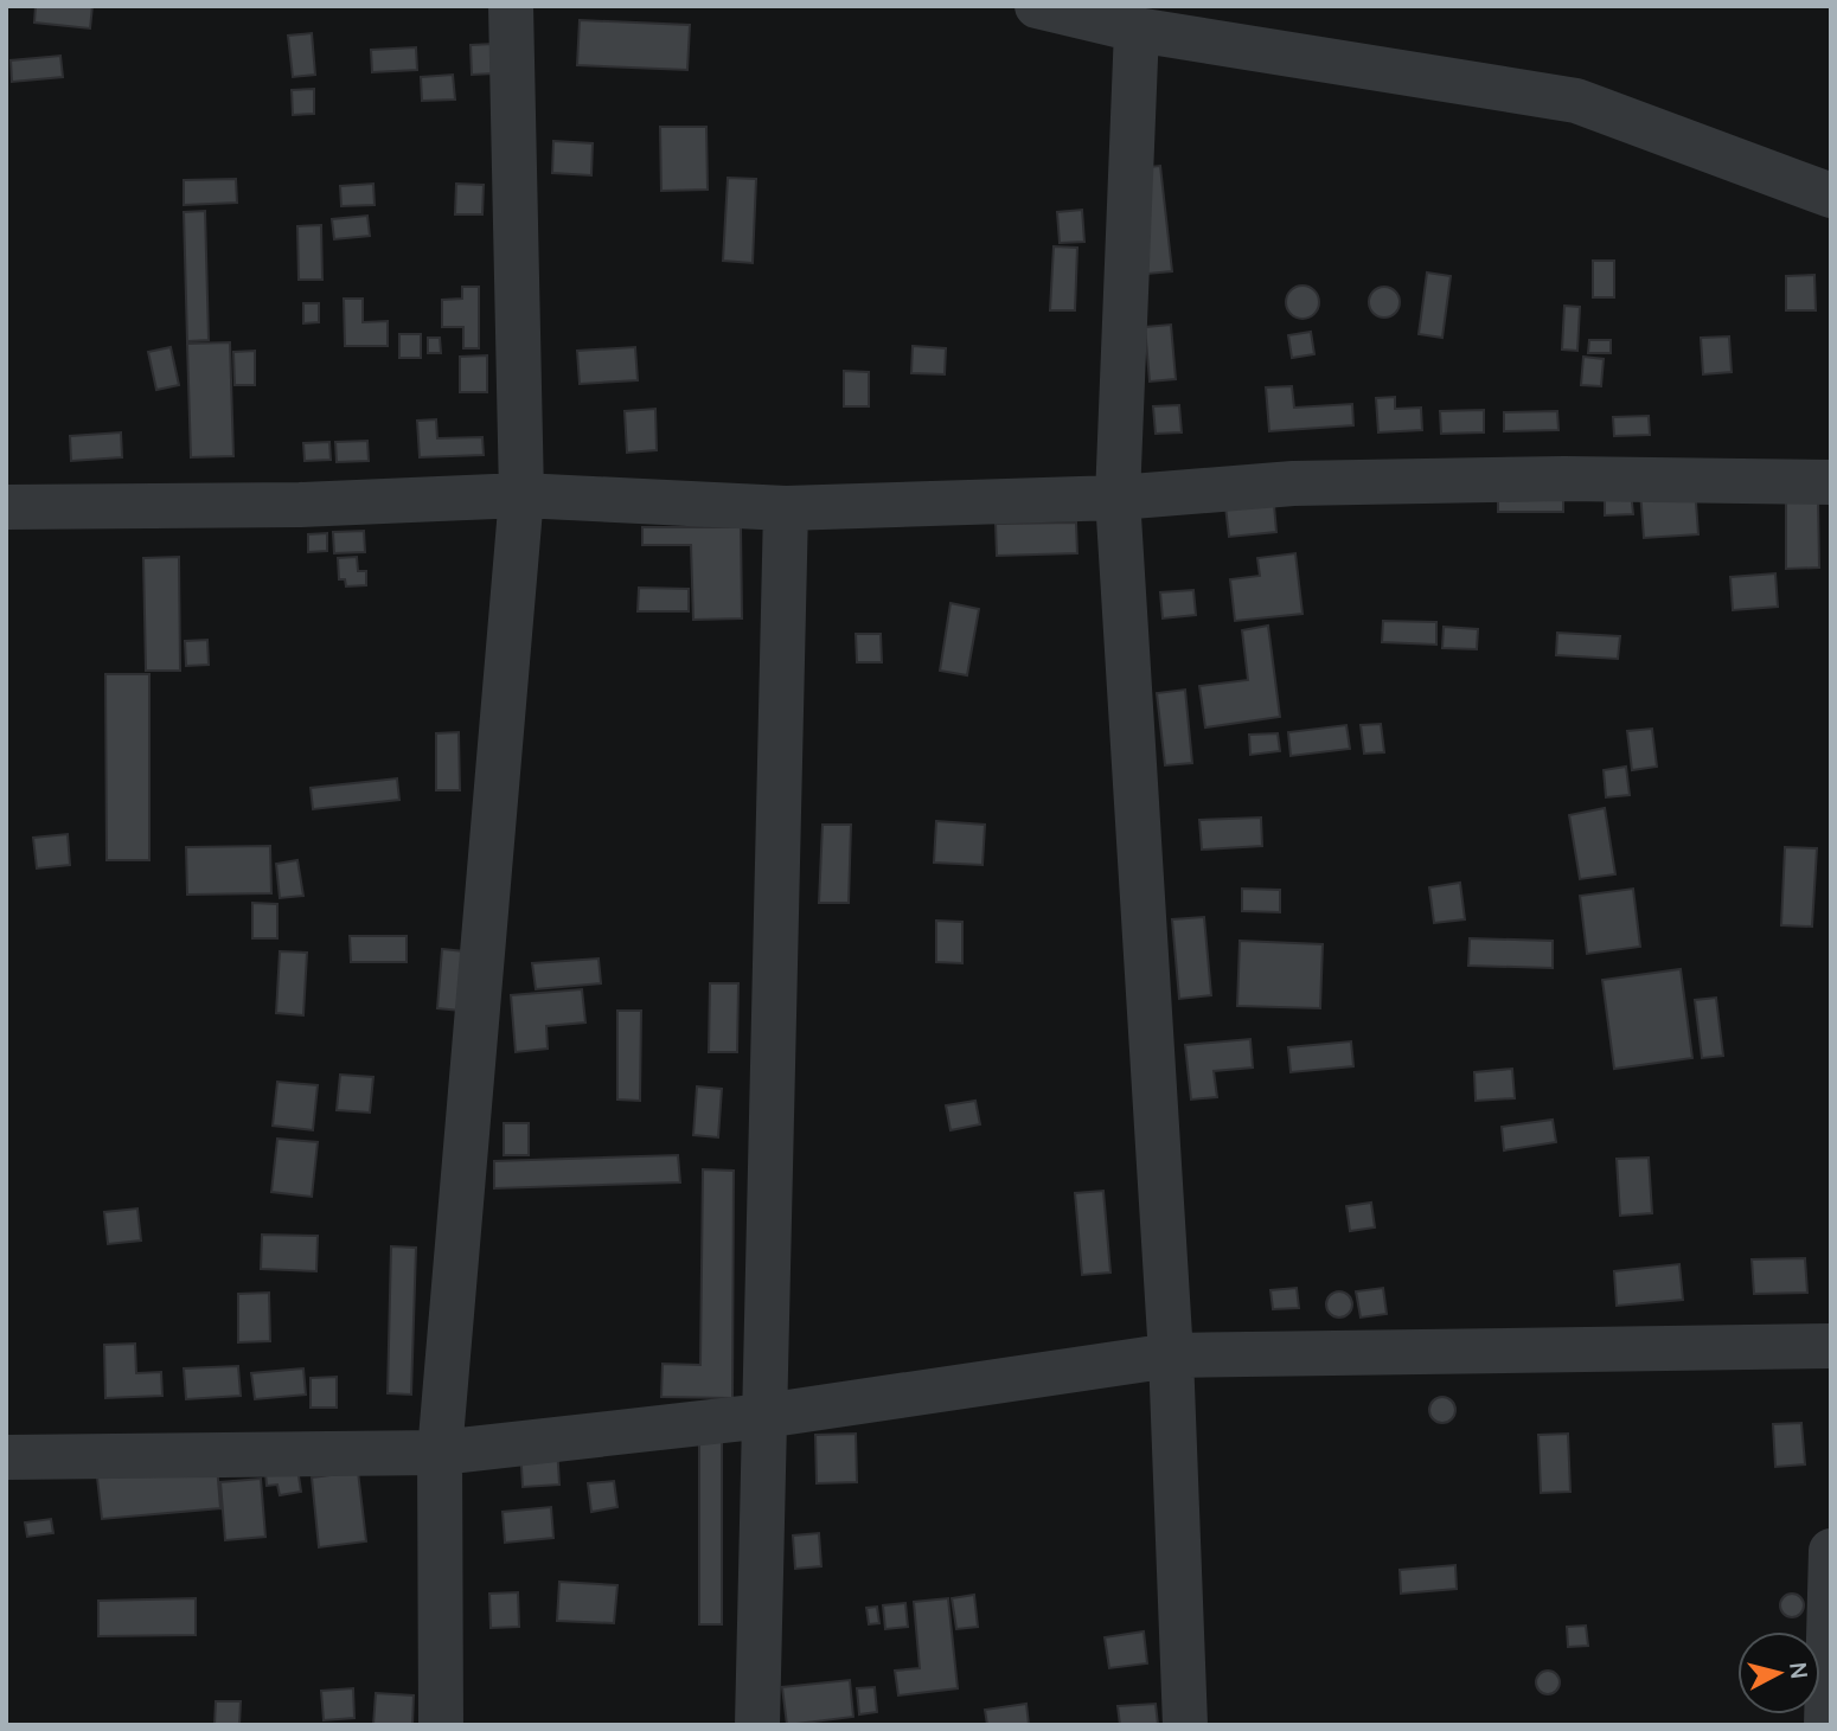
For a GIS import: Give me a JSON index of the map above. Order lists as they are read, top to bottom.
{
  "north": "right"
}
